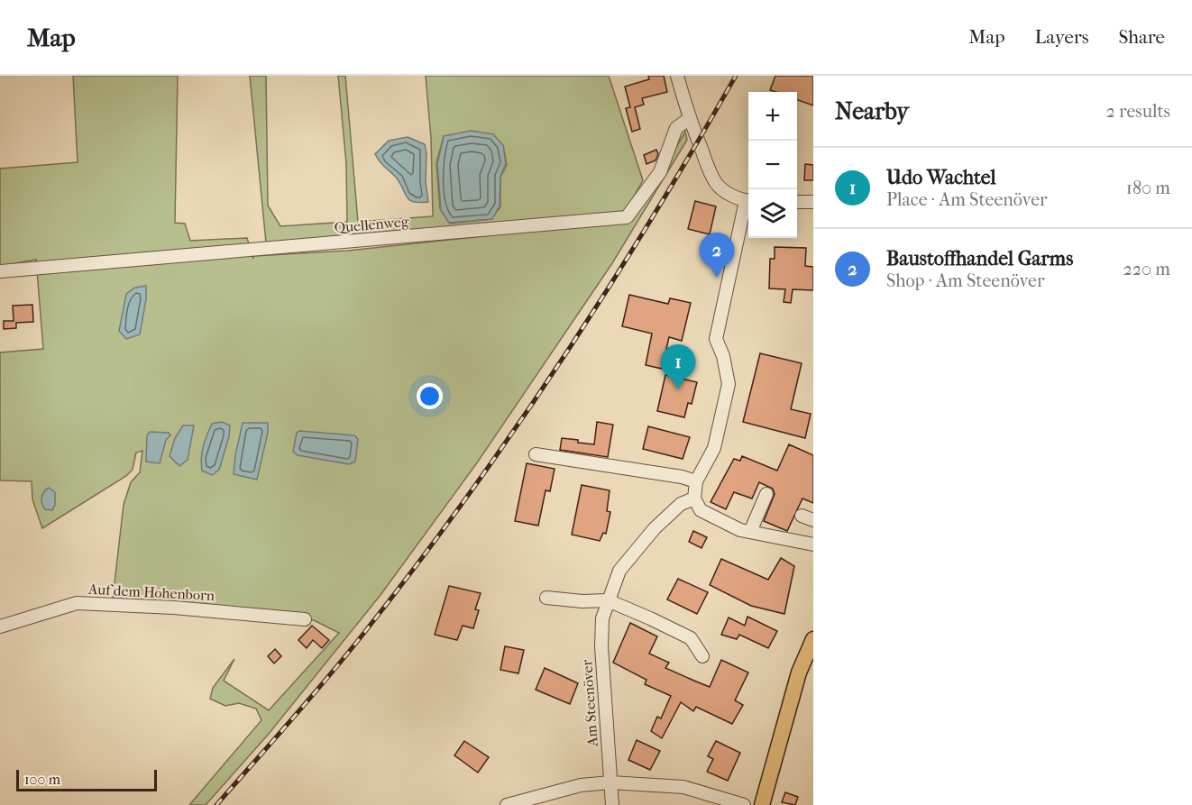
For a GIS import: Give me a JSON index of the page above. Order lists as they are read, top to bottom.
{
  "streets": {
    "street": ["Quellenweg", "Auf dem Hohenborn", "Am Steenöver"]
  },
  "scale_bar": "100 m",
  "page": {
    "header": "Map",
    "nav": ["Map", "Layers", "Share"],
    "heading": ["Nearby", "2 results"],
    "map_buttons": ["+", "−"],
    "list": [
      {
        "mark": "1",
        "name": "Udo Wachtel",
        "note": "Place · Am Steenöver",
        "value": "180 m"
      },
      {
        "mark": "2",
        "name": "Baustoffhandel Garms",
        "note": "Shop · Am Steenöver",
        "value": "220 m"
      }
    ],
    "pins": ["2", "1"],
    "scale": "100 m"
  }
}
